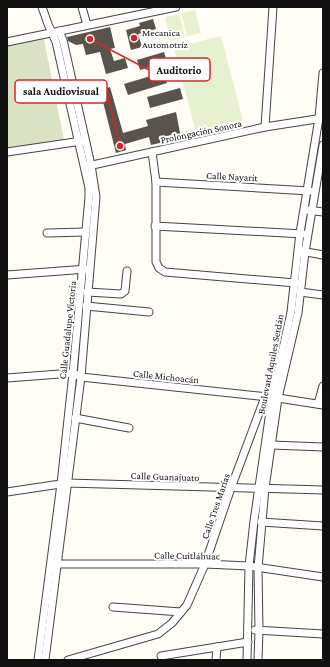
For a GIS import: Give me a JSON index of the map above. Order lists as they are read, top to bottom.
{
  "streets": {
    "street": [
      "Prolongación Sonora",
      "Calle Nayarit",
      "Calle Guadalupe Victoria",
      "Boulevard Aquiles Serdán",
      "Calle Michoacán",
      "Calle Guanajuato",
      "Calle Tres Marías",
      "Calle Cuitláhuac"
    ]
  },
  "crossings": [
    ["Prolongación Sonora", "Calle Guadalupe Victoria"],
    ["Prolongación Sonora", "Boulevard Aquiles Serdán"],
    ["Calle Nayarit", "Boulevard Aquiles Serdán"],
    ["Calle Guadalupe Victoria", "Calle Michoacán"],
    ["Calle Guadalupe Victoria", "Calle Guanajuato"],
    ["Calle Guadalupe Victoria", "Calle Cuitláhuac"],
    ["Boulevard Aquiles Serdán", "Calle Michoacán"],
    ["Boulevard Aquiles Serdán", "Calle Guanajuato"],
    ["Boulevard Aquiles Serdán", "Calle Tres Marías"],
    ["Boulevard Aquiles Serdán", "Calle Cuitláhuac"],
    ["Calle Michoacán", "Calle Tres Marías"],
    ["Calle Guanajuato", "Calle Tres Marías"],
    ["Calle Tres Marías", "Calle Cuitláhuac"]
  ],
  "places": ["Mecanica Automotríz", "Auditorio", "sala Audiovisual"]
}
